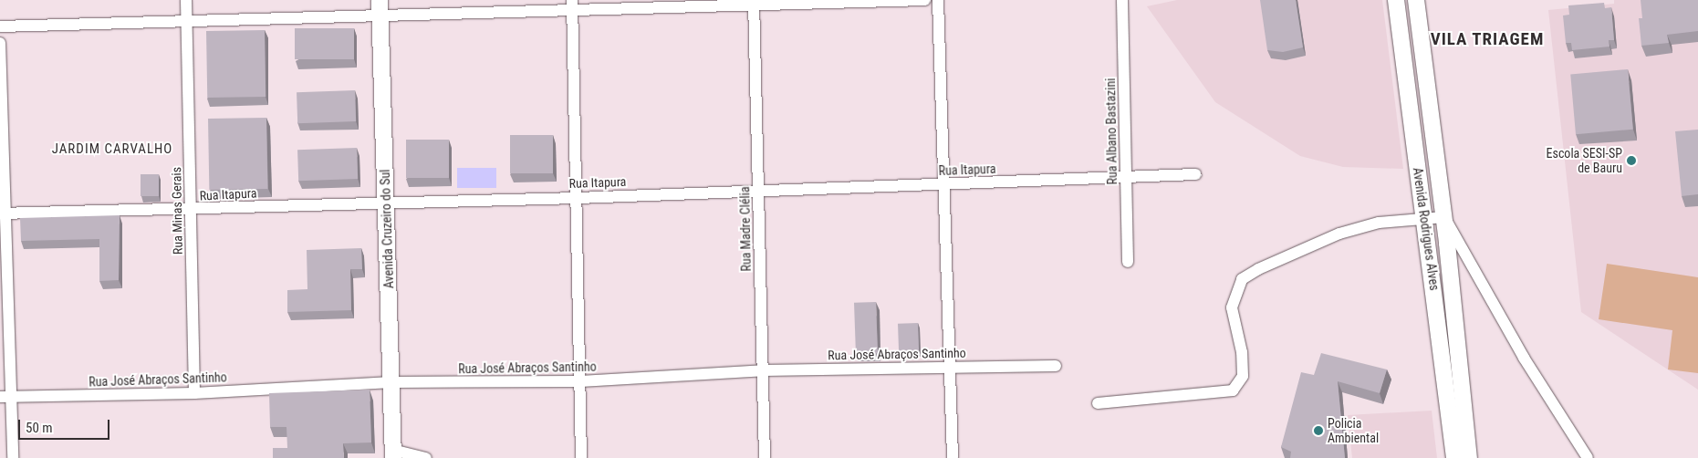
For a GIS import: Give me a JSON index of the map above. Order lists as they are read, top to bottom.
{
  "streets": {
    "main road": ["Avenida Cruzeiro do Sul", "Avenida Rodrigues Alves"],
    "street": [
      "Rua Albano Bastazini",
      "Rua Itapura",
      "Rua Minas Gerais",
      "Rua Madre Clélia",
      "Rua José Abraços Santinho"
    ]
  },
  "crossings": [
    ["Rua Albano Bastazini", "Rua Itapura"],
    ["Rua Itapura", "Rua Minas Gerais"],
    ["Rua Itapura", "Avenida Cruzeiro do Sul"],
    ["Rua Itapura", "Rua Madre Clélia"],
    ["Rua Minas Gerais", "Rua José Abraços Santinho"],
    ["Avenida Cruzeiro do Sul", "Rua José Abraços Santinho"],
    ["Rua Madre Clélia", "Rua José Abraços Santinho"]
  ],
  "districts": ["VILA TRIAGEM", "JARDIM CARVALHO"],
  "places": ["Escola SESI-SP de Bauru", "Policia Ambiental"],
  "scale_bar": "50 m"
}
